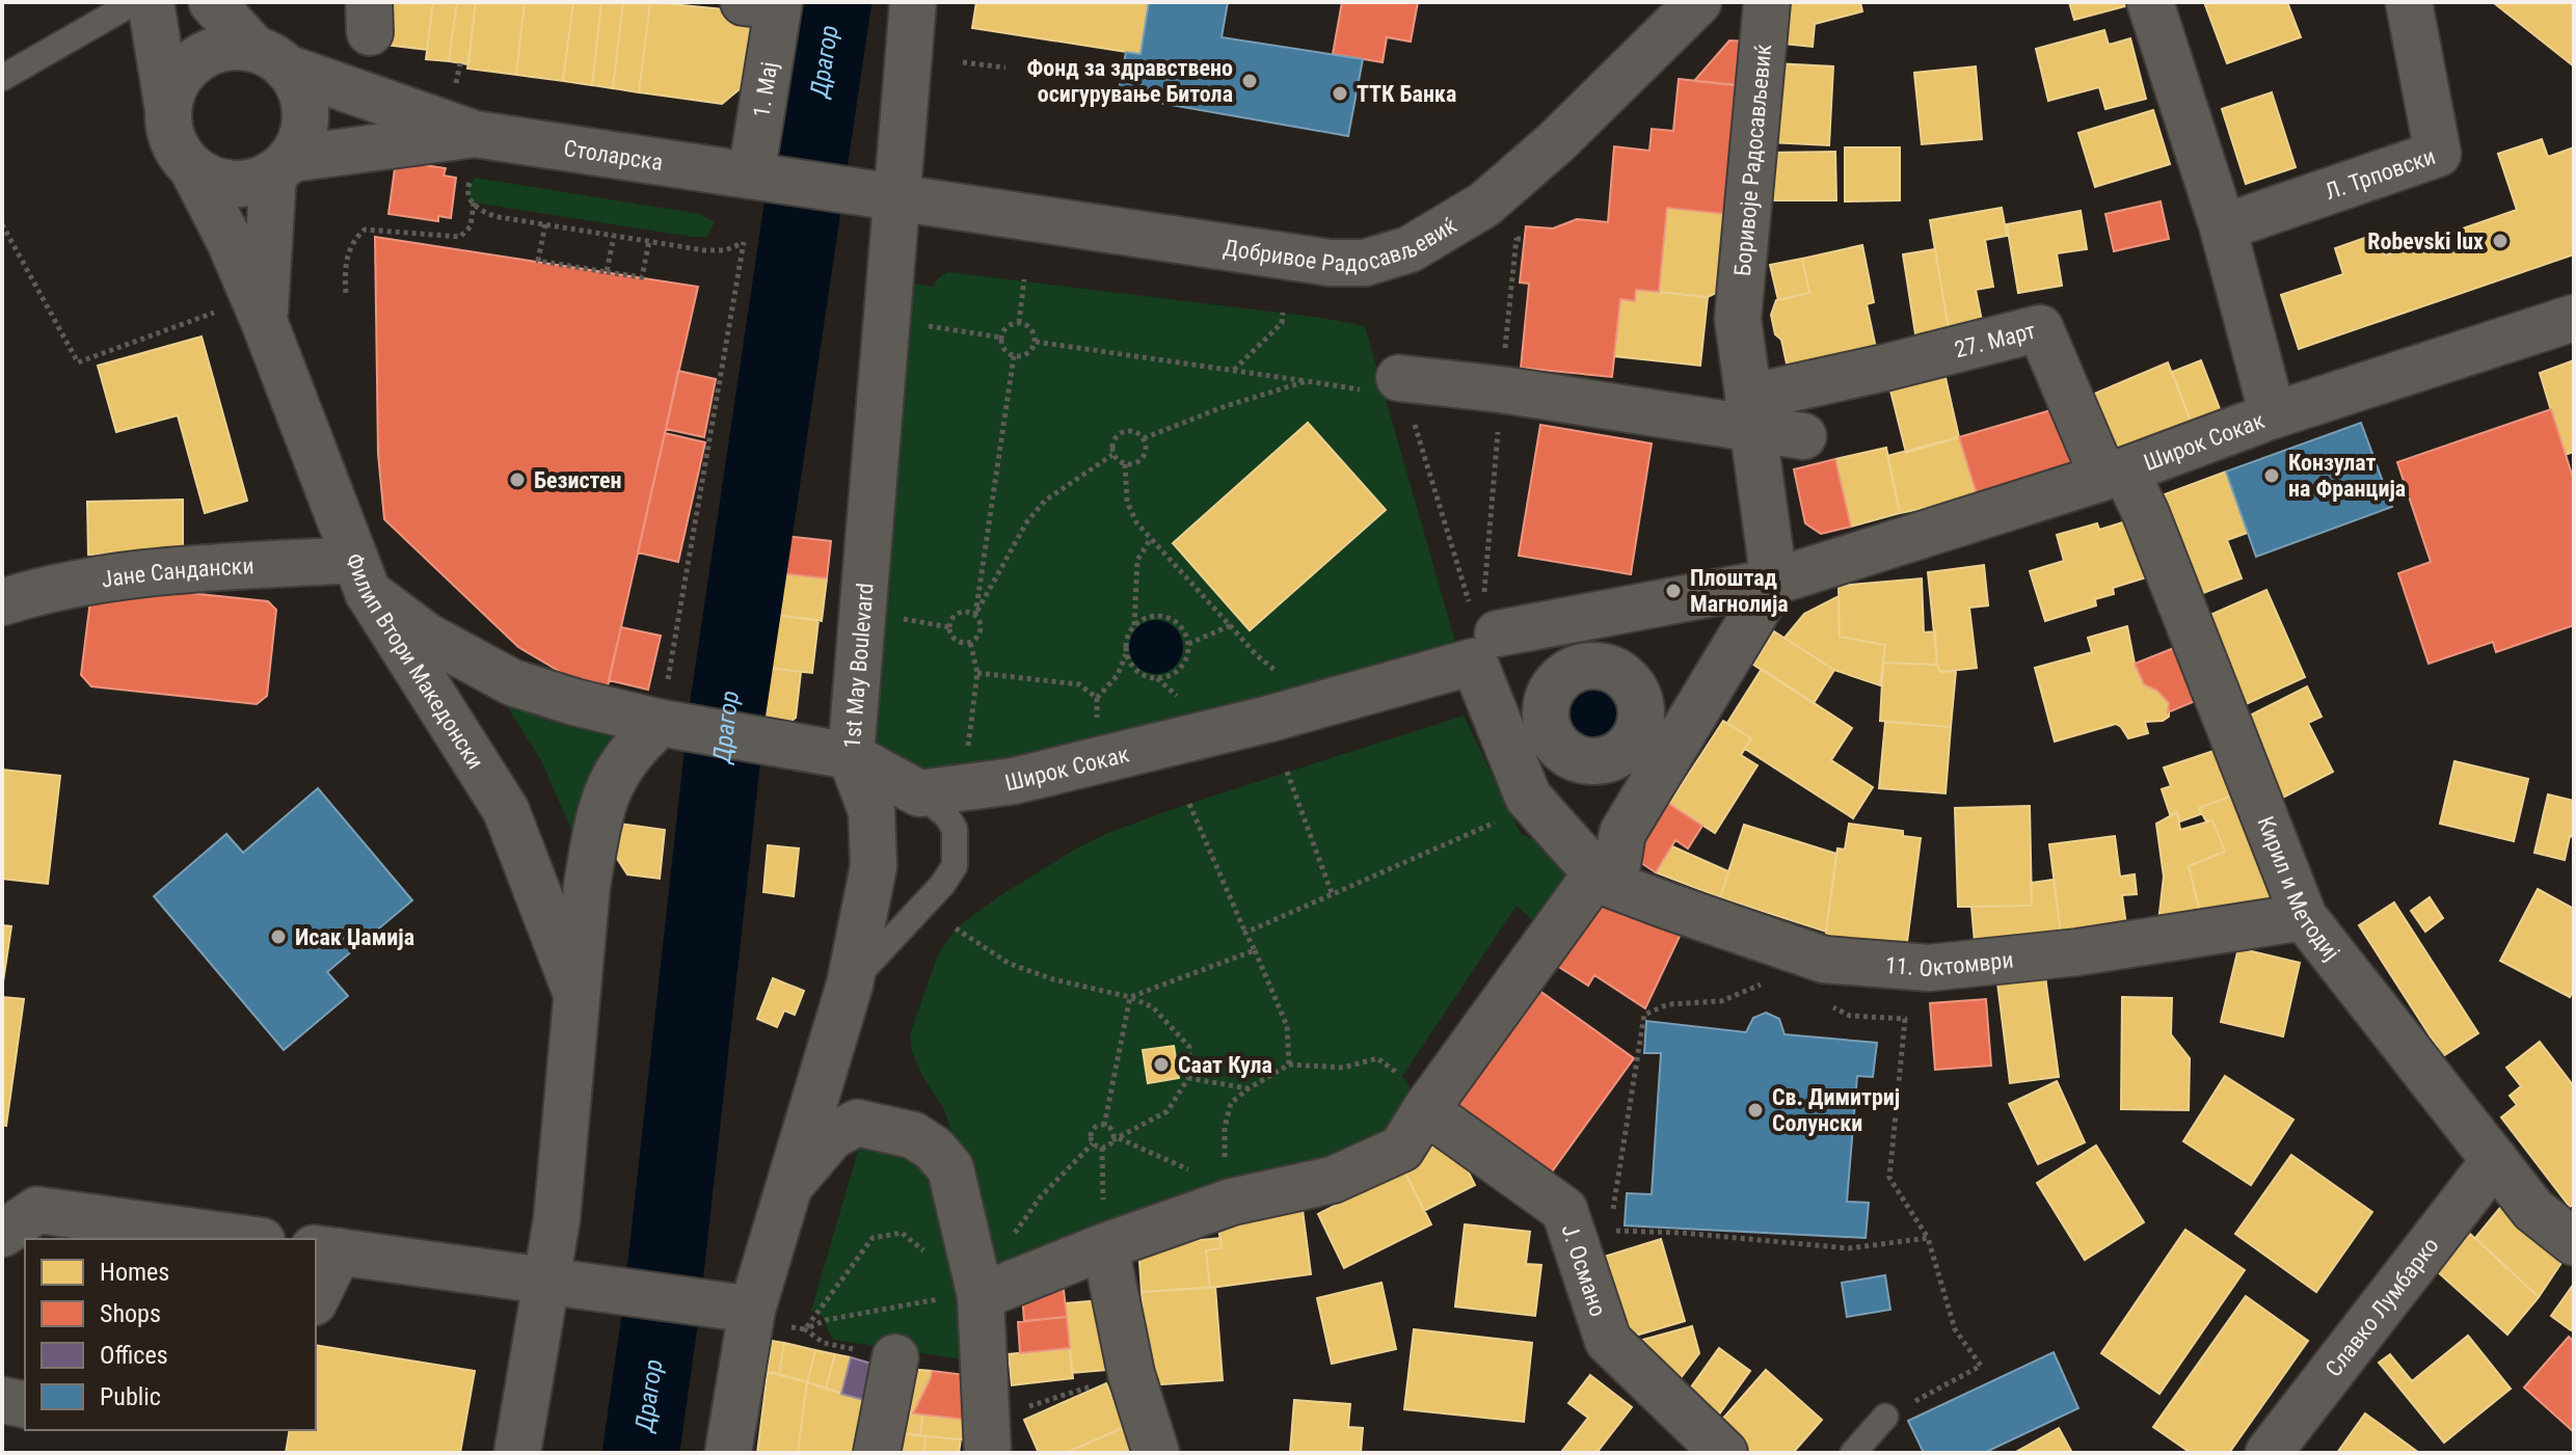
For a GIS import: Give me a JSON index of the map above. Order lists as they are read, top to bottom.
{
  "streets": {
    "street": [
      "1. Мај",
      "Столарска",
      "Боривоје Радосављевиќ",
      "Л. Трповски",
      "Добривое Радосављевиќ",
      "27. Март",
      "Широк Сокак",
      "Јане Сандански",
      "Филип Втори Македонски",
      "1st May Boulevard",
      "Кирил и Методиј",
      "11. Октомври",
      "Ј. Османо",
      "Славко Лумбарко"
    ]
  },
  "crossings": [
    ["1. Мај", "Столарска"],
    ["1. Мај", "Добривое Радосављевиќ"],
    ["Столарска", "Добривое Радосављевиќ"],
    ["Столарска", "Филип Втори Македонски"],
    ["Боривоје Радосављевиќ", "27. Март"],
    ["Боривоје Радосављевиќ", "Широк Сокак"],
    ["Добривое Радосављевиќ", "1st May Boulevard"],
    ["27. Март", "Широк Сокак"],
    ["27. Март", "Кирил и Методиј"],
    ["Широк Сокак", "Кирил и Методиј"],
    ["Јане Сандански", "Филип Втори Македонски"],
    ["Кирил и Методиј", "11. Октомври"],
    ["Кирил и Методиј", "Славко Лумбарко"]
  ],
  "water": ["Драгор"],
  "places": [
    "Фонд за здравствено осигурување Битола",
    "ТТК Банка",
    "Robevski lux",
    "Конзулат на Франција",
    "Безистен",
    "Плоштад Магнолија",
    "Исак Џамија",
    "Саат Кула",
    "Св. Димитриј Солунски"
  ],
  "legend": [
    "Homes",
    "Shops",
    "Offices",
    "Public"
  ]
}
